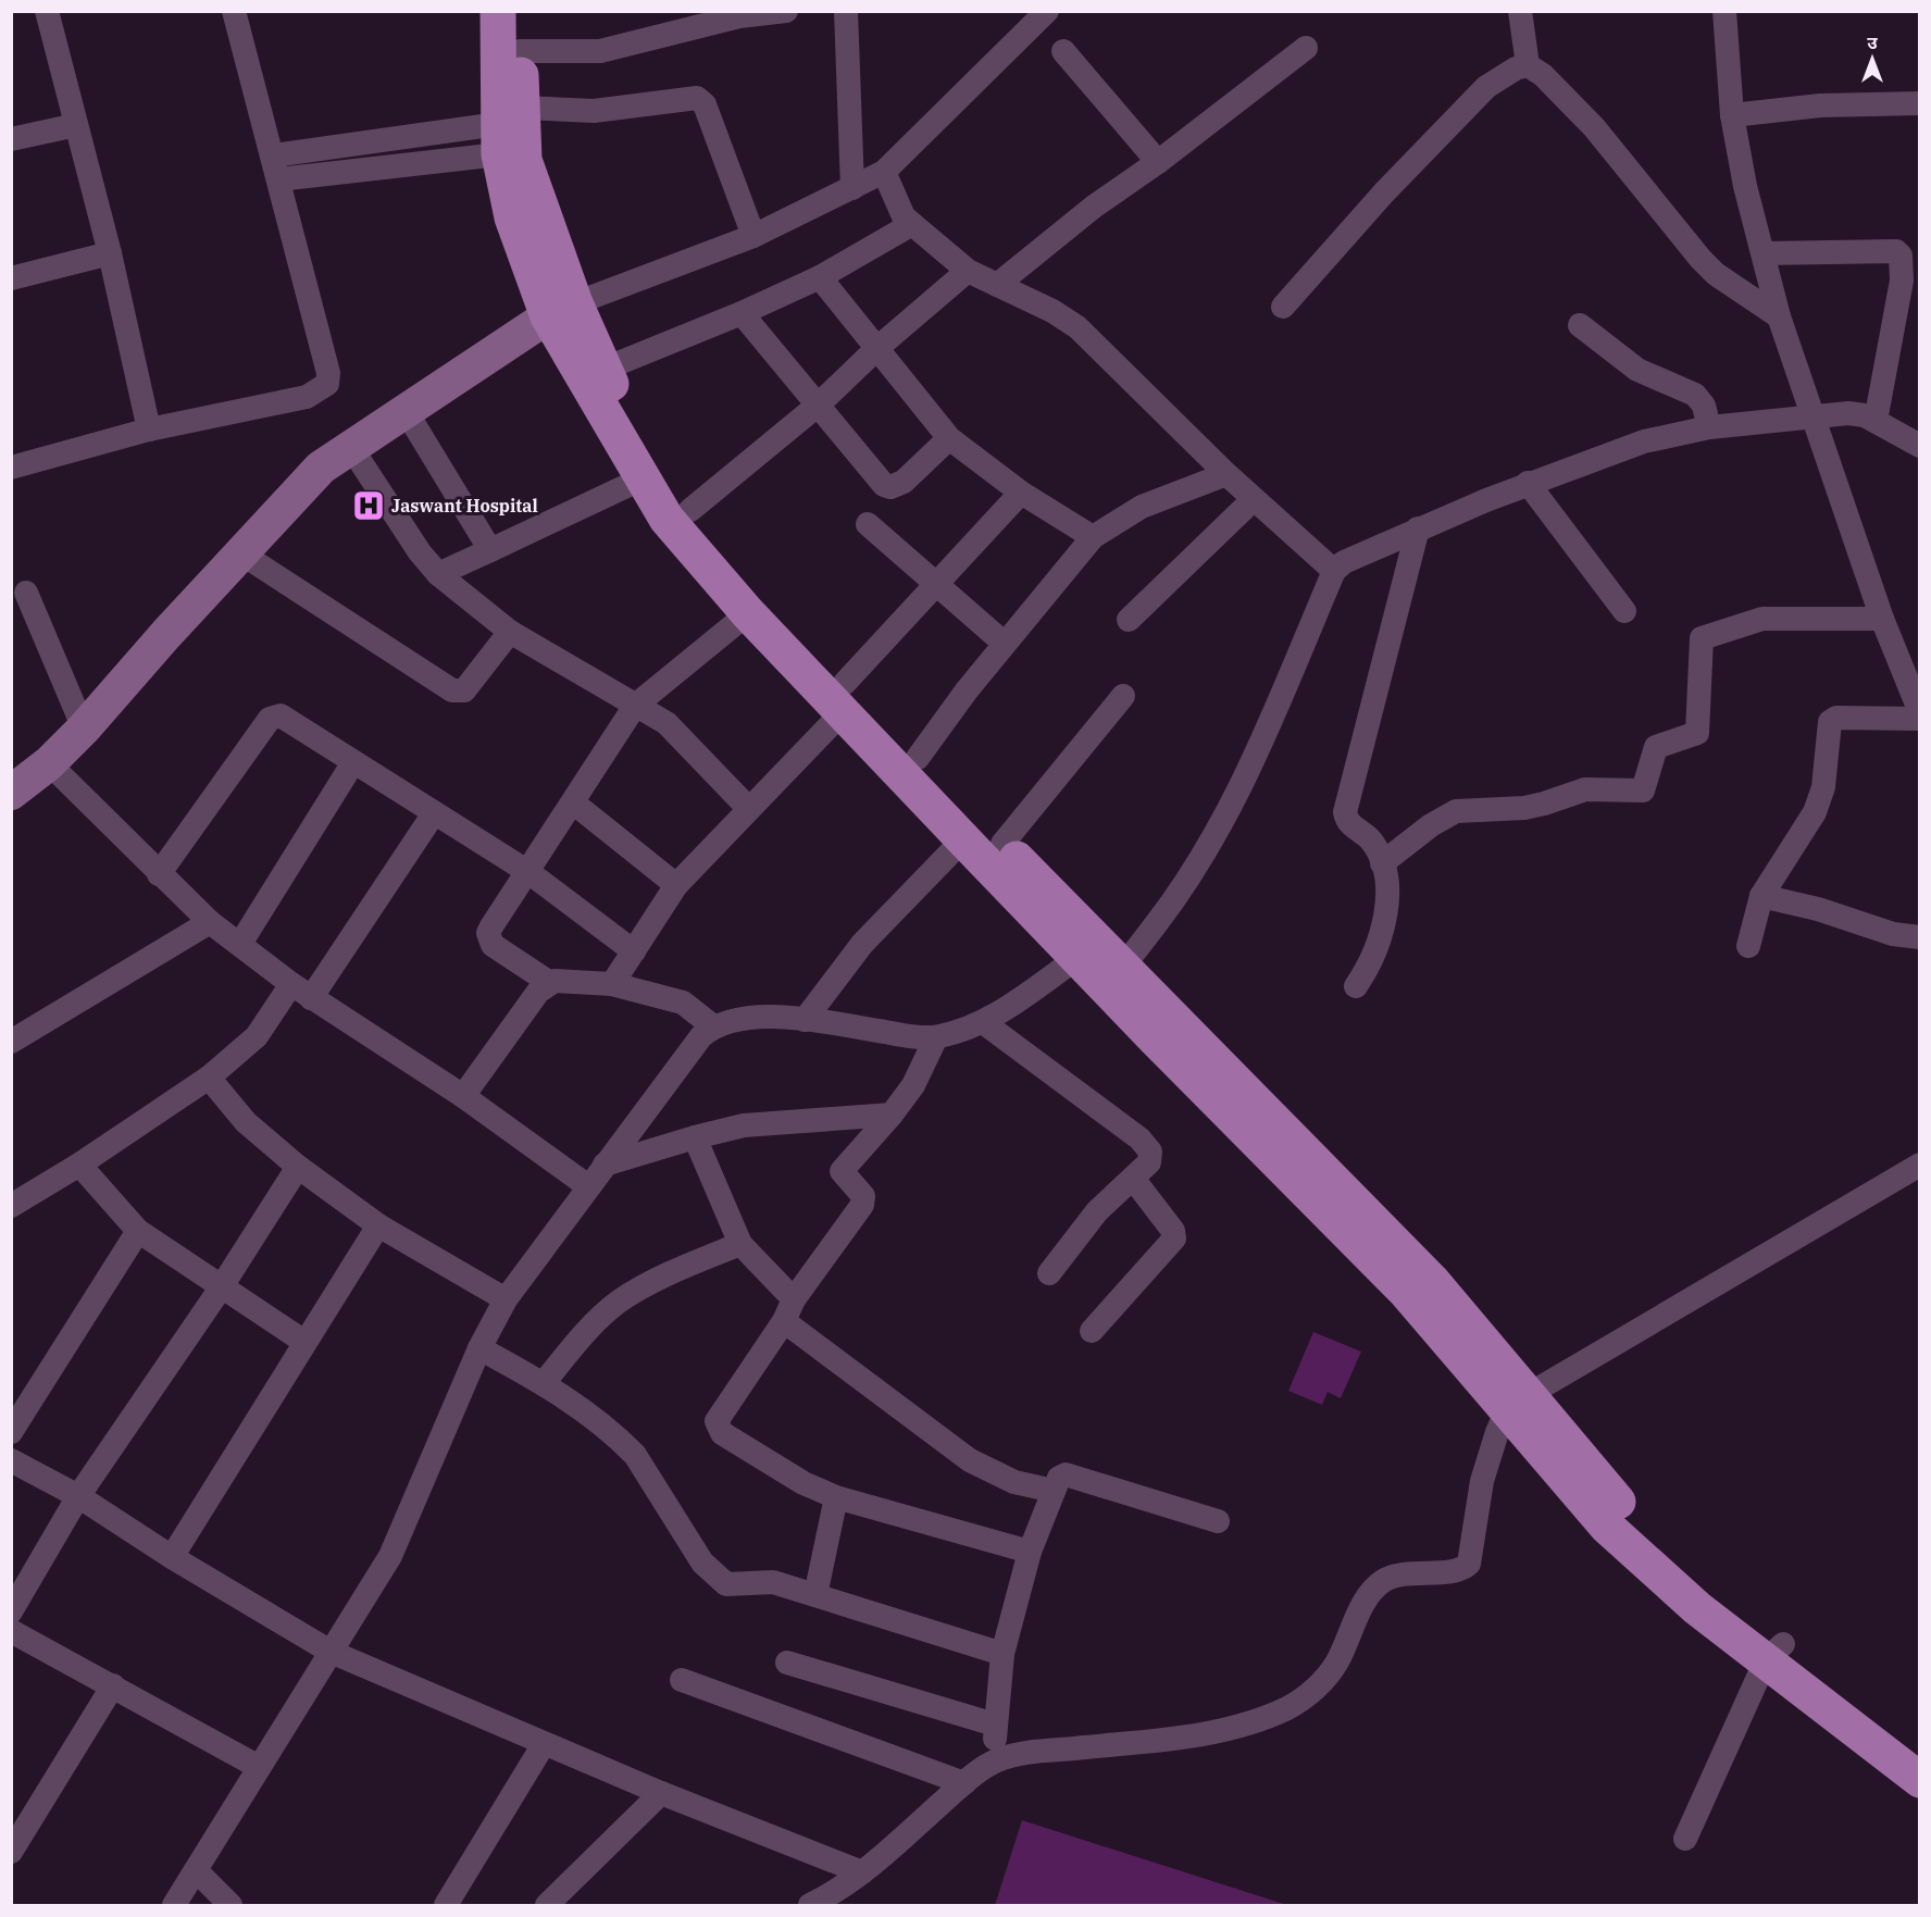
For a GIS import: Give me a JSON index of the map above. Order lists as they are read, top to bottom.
{
  "places": {
    "hospital": ["Jaswant Hospital"]
  },
  "north": "top"
}
